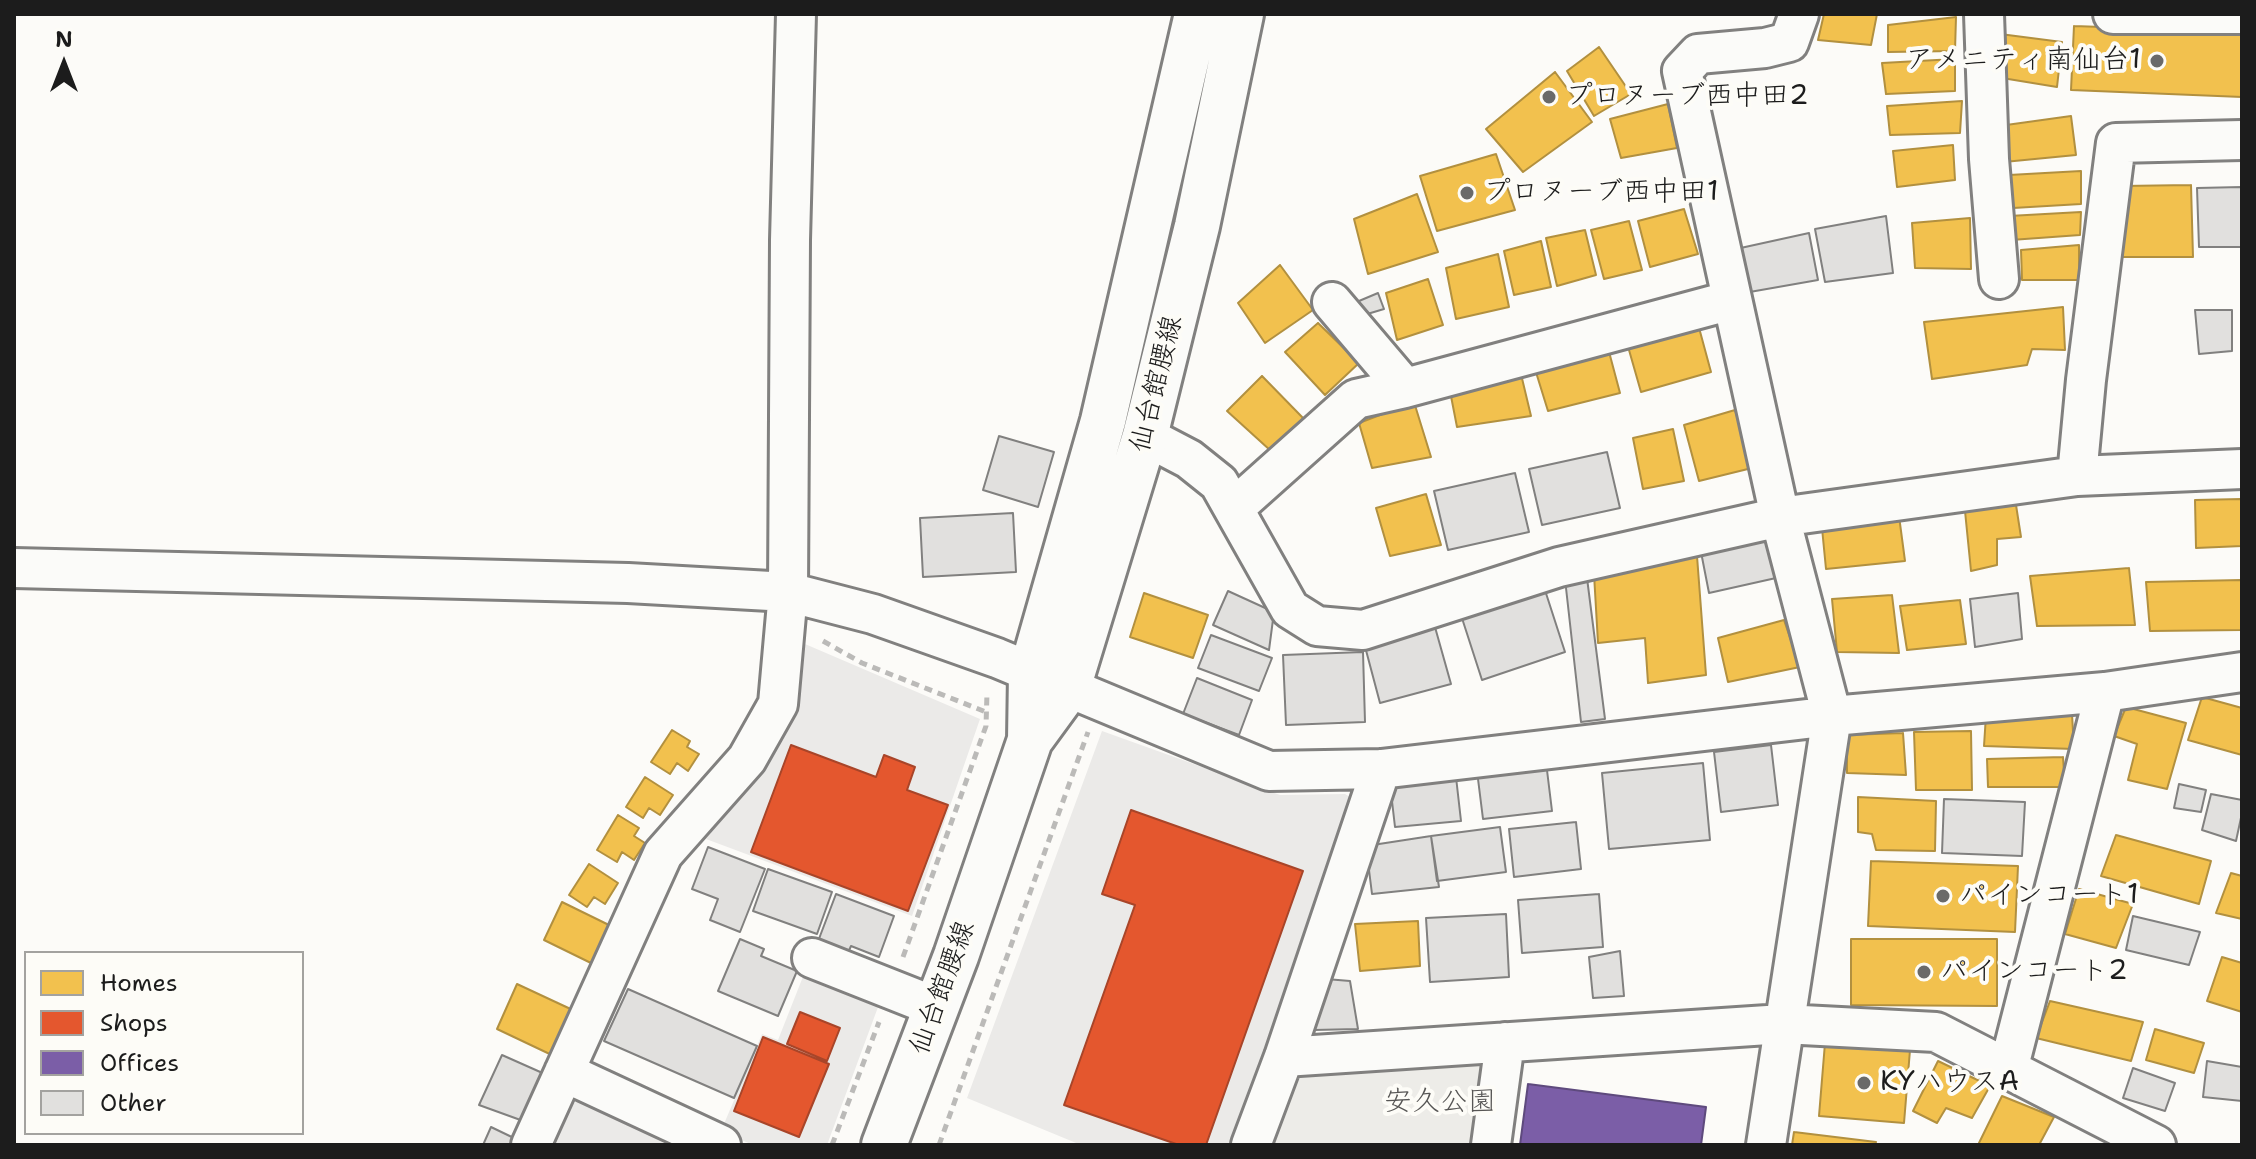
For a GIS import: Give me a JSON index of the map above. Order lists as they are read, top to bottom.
{
  "streets": {
    "main road": ["仙台館腰線"]
  },
  "parks": ["安久公園"],
  "places": [
    "アメニティ南仙台1",
    "プロヌーブ西中田2",
    "プロヌーブ西中田1",
    "パインコート1",
    "パインコート2",
    "KYハウスA"
  ],
  "legend": [
    "Homes",
    "Shops",
    "Offices",
    "Other"
  ],
  "north": "top"
}
